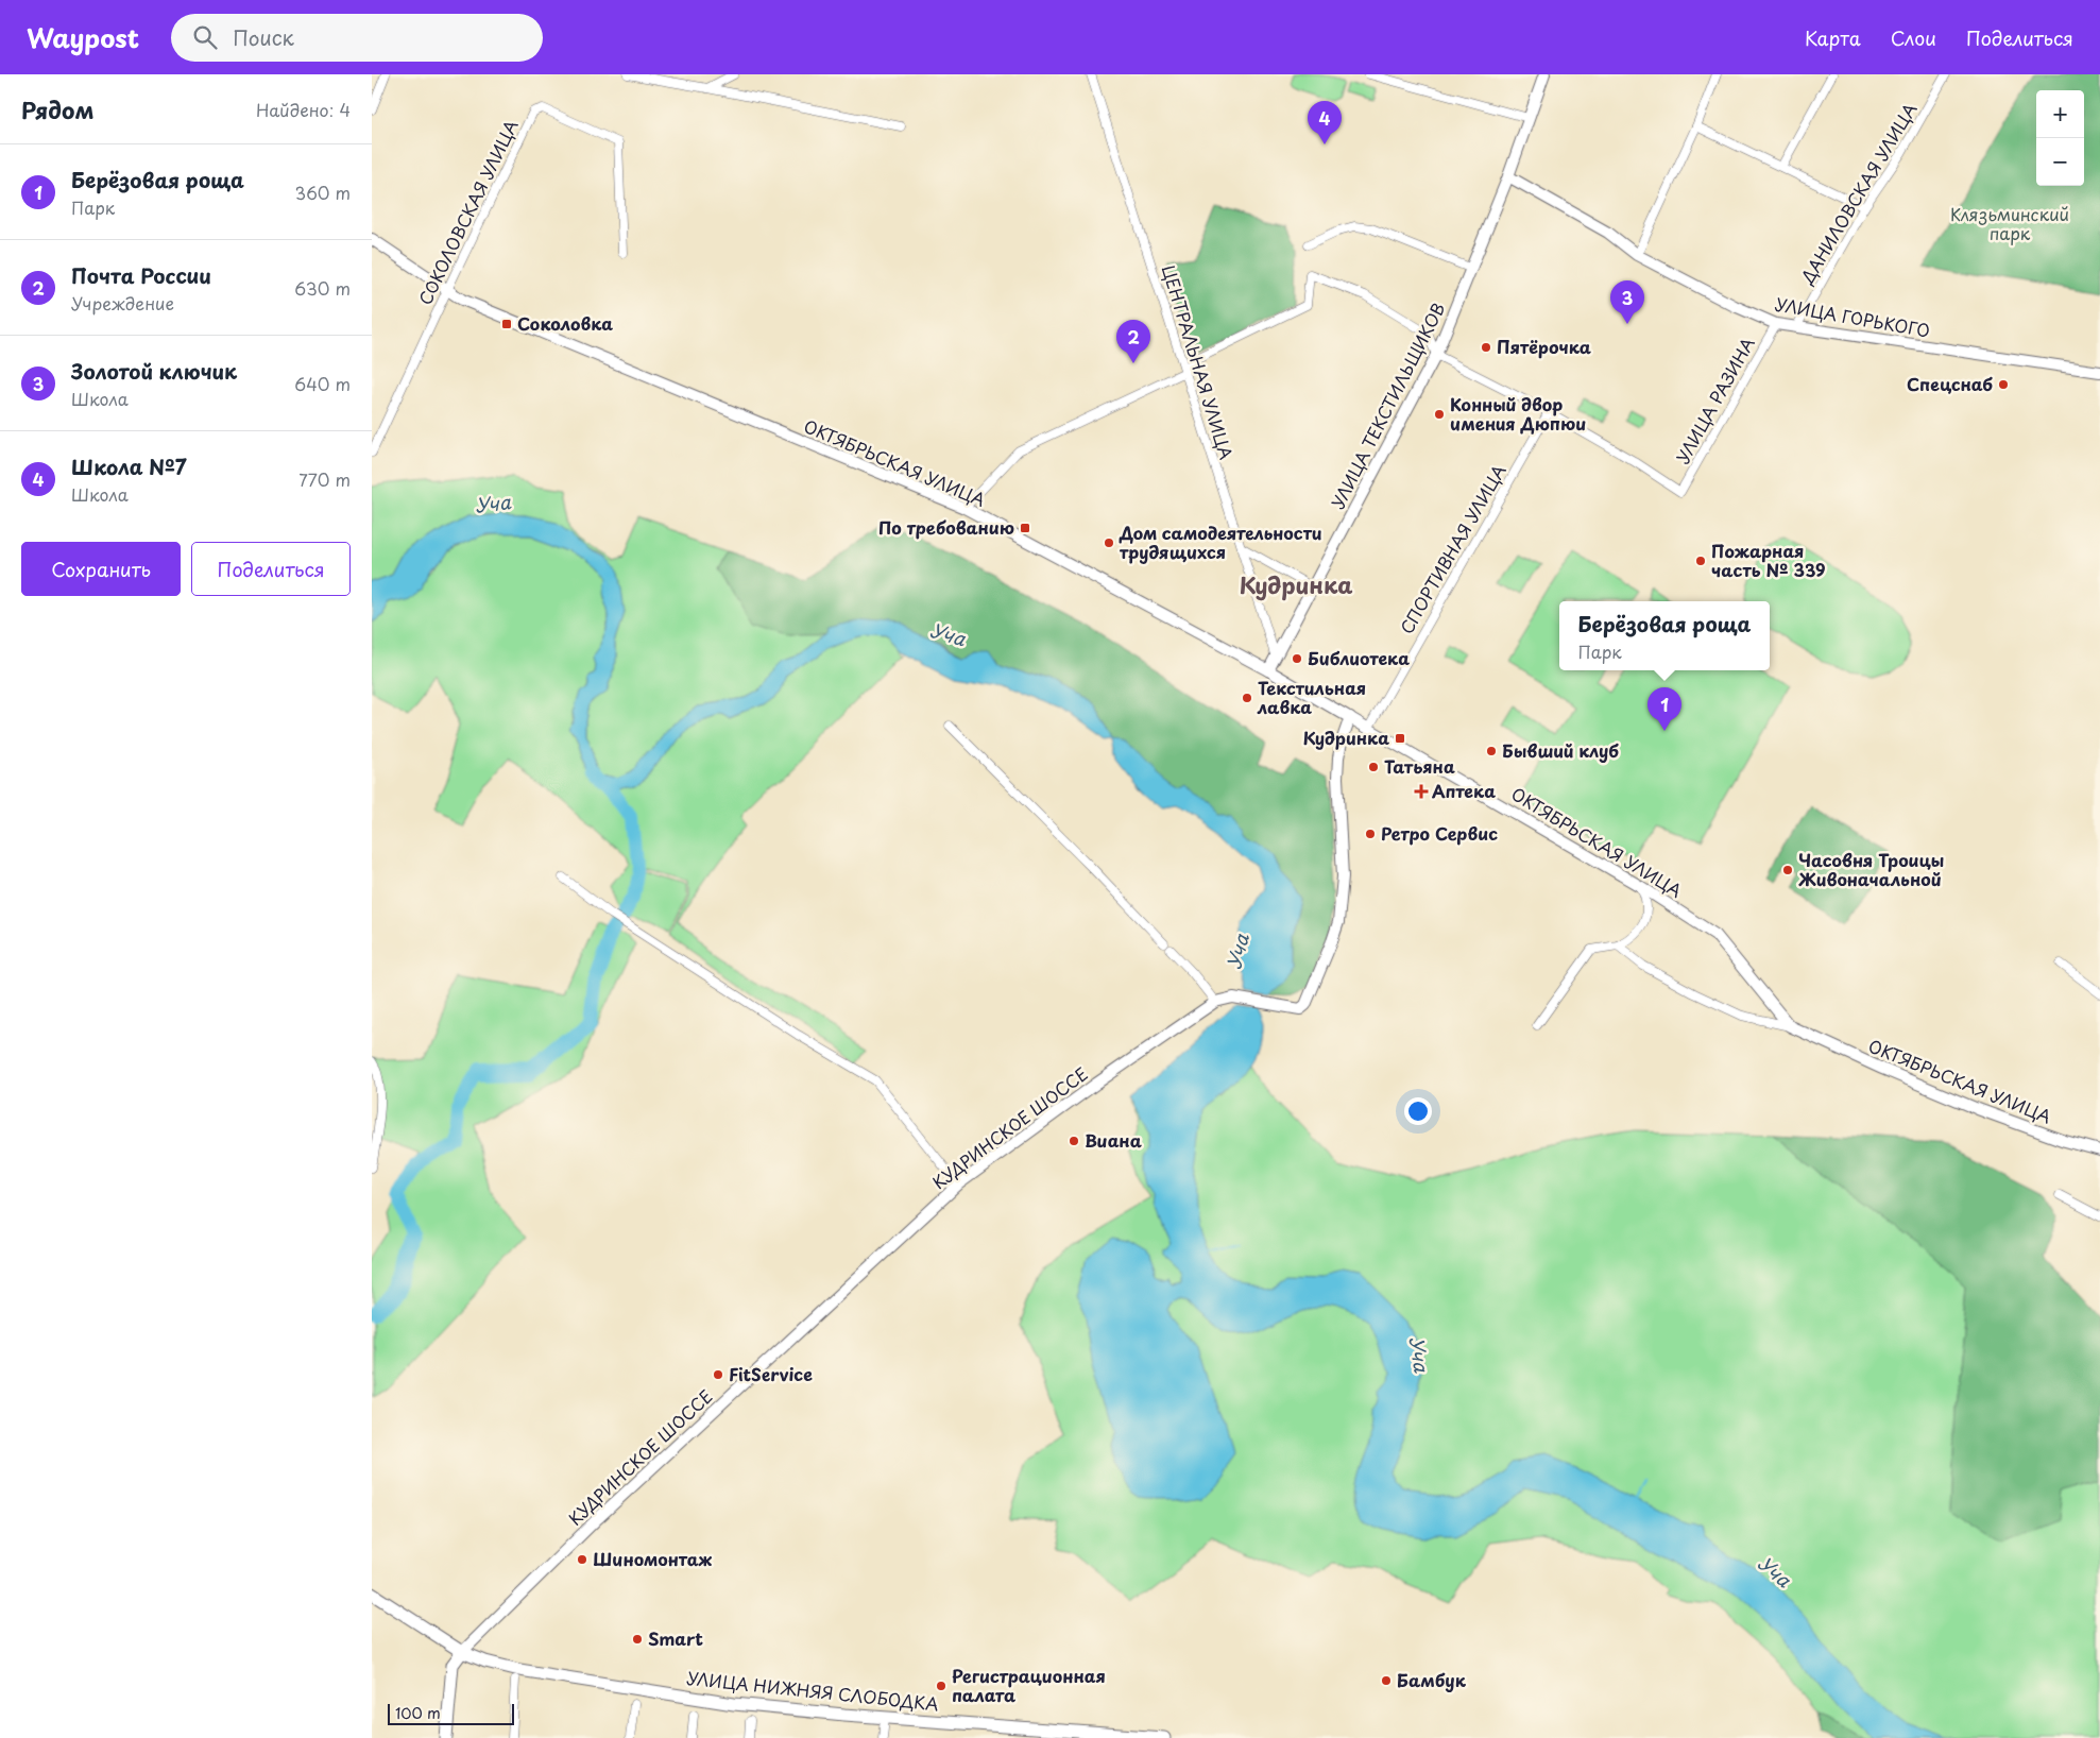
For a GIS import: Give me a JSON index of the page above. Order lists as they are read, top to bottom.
{
  "streets": {
    "main road": ["УЛИЦА НИЖНЯЯ СЛОБОДКА"],
    "street": [
      "ДАНИЛОВСКАЯ УЛИЦА",
      "СОКОЛОВСКАЯ УЛИЦА",
      "УЛИЦА ГОРЬКОГО",
      "ЦЕНТРАЛЬНАЯ УЛИЦА",
      "УЛИЦА РАЗИНА",
      "УЛИЦА ТЕКСТИЛЬЩИКОВ",
      "ОКТЯБРЬСКАЯ УЛИЦА",
      "СПОРТИВНАЯ УЛИЦА",
      "КУДРИНСКОЕ ШОССЕ"
    ]
  },
  "crossings": [
    ["ДАНИЛОВСКАЯ УЛИЦА", "УЛИЦА ГОРЬКОГО"],
    ["СОКОЛОВСКАЯ УЛИЦА", "ОКТЯБРЬСКАЯ УЛИЦА"],
    ["УЛИЦА ГОРЬКОГО", "УЛИЦА РАЗИНА"],
    ["УЛИЦА ГОРЬКОГО", "УЛИЦА ТЕКСТИЛЬЩИКОВ"],
    ["ЦЕНТРАЛЬНАЯ УЛИЦА", "УЛИЦА ТЕКСТИЛЬЩИКОВ"],
    ["УЛИЦА РАЗИНА", "СПОРТИВНАЯ УЛИЦА"],
    ["УЛИЦА ТЕКСТИЛЬЩИКОВ", "ОКТЯБРЬСКАЯ УЛИЦА"],
    ["ОКТЯБРЬСКАЯ УЛИЦА", "СПОРТИВНАЯ УЛИЦА"],
    ["ОКТЯБРЬСКАЯ УЛИЦА", "КУДРИНСКОЕ ШОССЕ"],
    ["КУДРИНСКОЕ ШОССЕ", "УЛИЦА НИЖНЯЯ СЛОБОДКА"]
  ],
  "districts": ["Кудринка"],
  "water": ["Уча"],
  "parks": ["Клязьминский парк"],
  "places": {
    "transit": ["Соколовка", "По требованию", "Кудринка"],
    "other": [
      "Пятёрочка",
      "Спецснаб",
      "Конный двор имения Дюпюи",
      "Дом самодеятельности трудящихся",
      "Пожарная часть № 339",
      "Библиотека",
      "Текстильная лавка",
      "Бывший клуб",
      "Татьяна",
      "Ретро Сервис",
      "Часовня Троицы Живоначальной",
      "Виана",
      "FitService",
      "Шиномонтаж",
      "Smart",
      "Бамбук",
      "Регистрационная палата"
    ],
    "health": ["Аптека"]
  },
  "scale_bar": "100 m",
  "page": {
    "header": "Waypost",
    "search": "Поиск",
    "nav": ["Карта", "Слои", "Поделиться"],
    "heading": ["Рядом", "Найдено: 4"],
    "map_buttons": ["+", "−"],
    "pins": [
      "4",
      "3",
      "2",
      "1"
    ],
    "list": [
      {
        "mark": "1",
        "name": "Берёзовая роща",
        "note": "Парк",
        "value": "360 m"
      },
      {
        "mark": "2",
        "name": "Почта России",
        "note": "Учреждение",
        "value": "630 m"
      },
      {
        "mark": "3",
        "name": "Золотой ключик",
        "note": "Школа",
        "value": "640 m"
      },
      {
        "mark": "4",
        "name": "Школа №7",
        "note": "Школа",
        "value": "770 m"
      }
    ],
    "buttons": ["Сохранить", "Поделиться"],
    "popup": ["Берёзовая роща", "Парк"],
    "scale": "100 m"
  }
}
